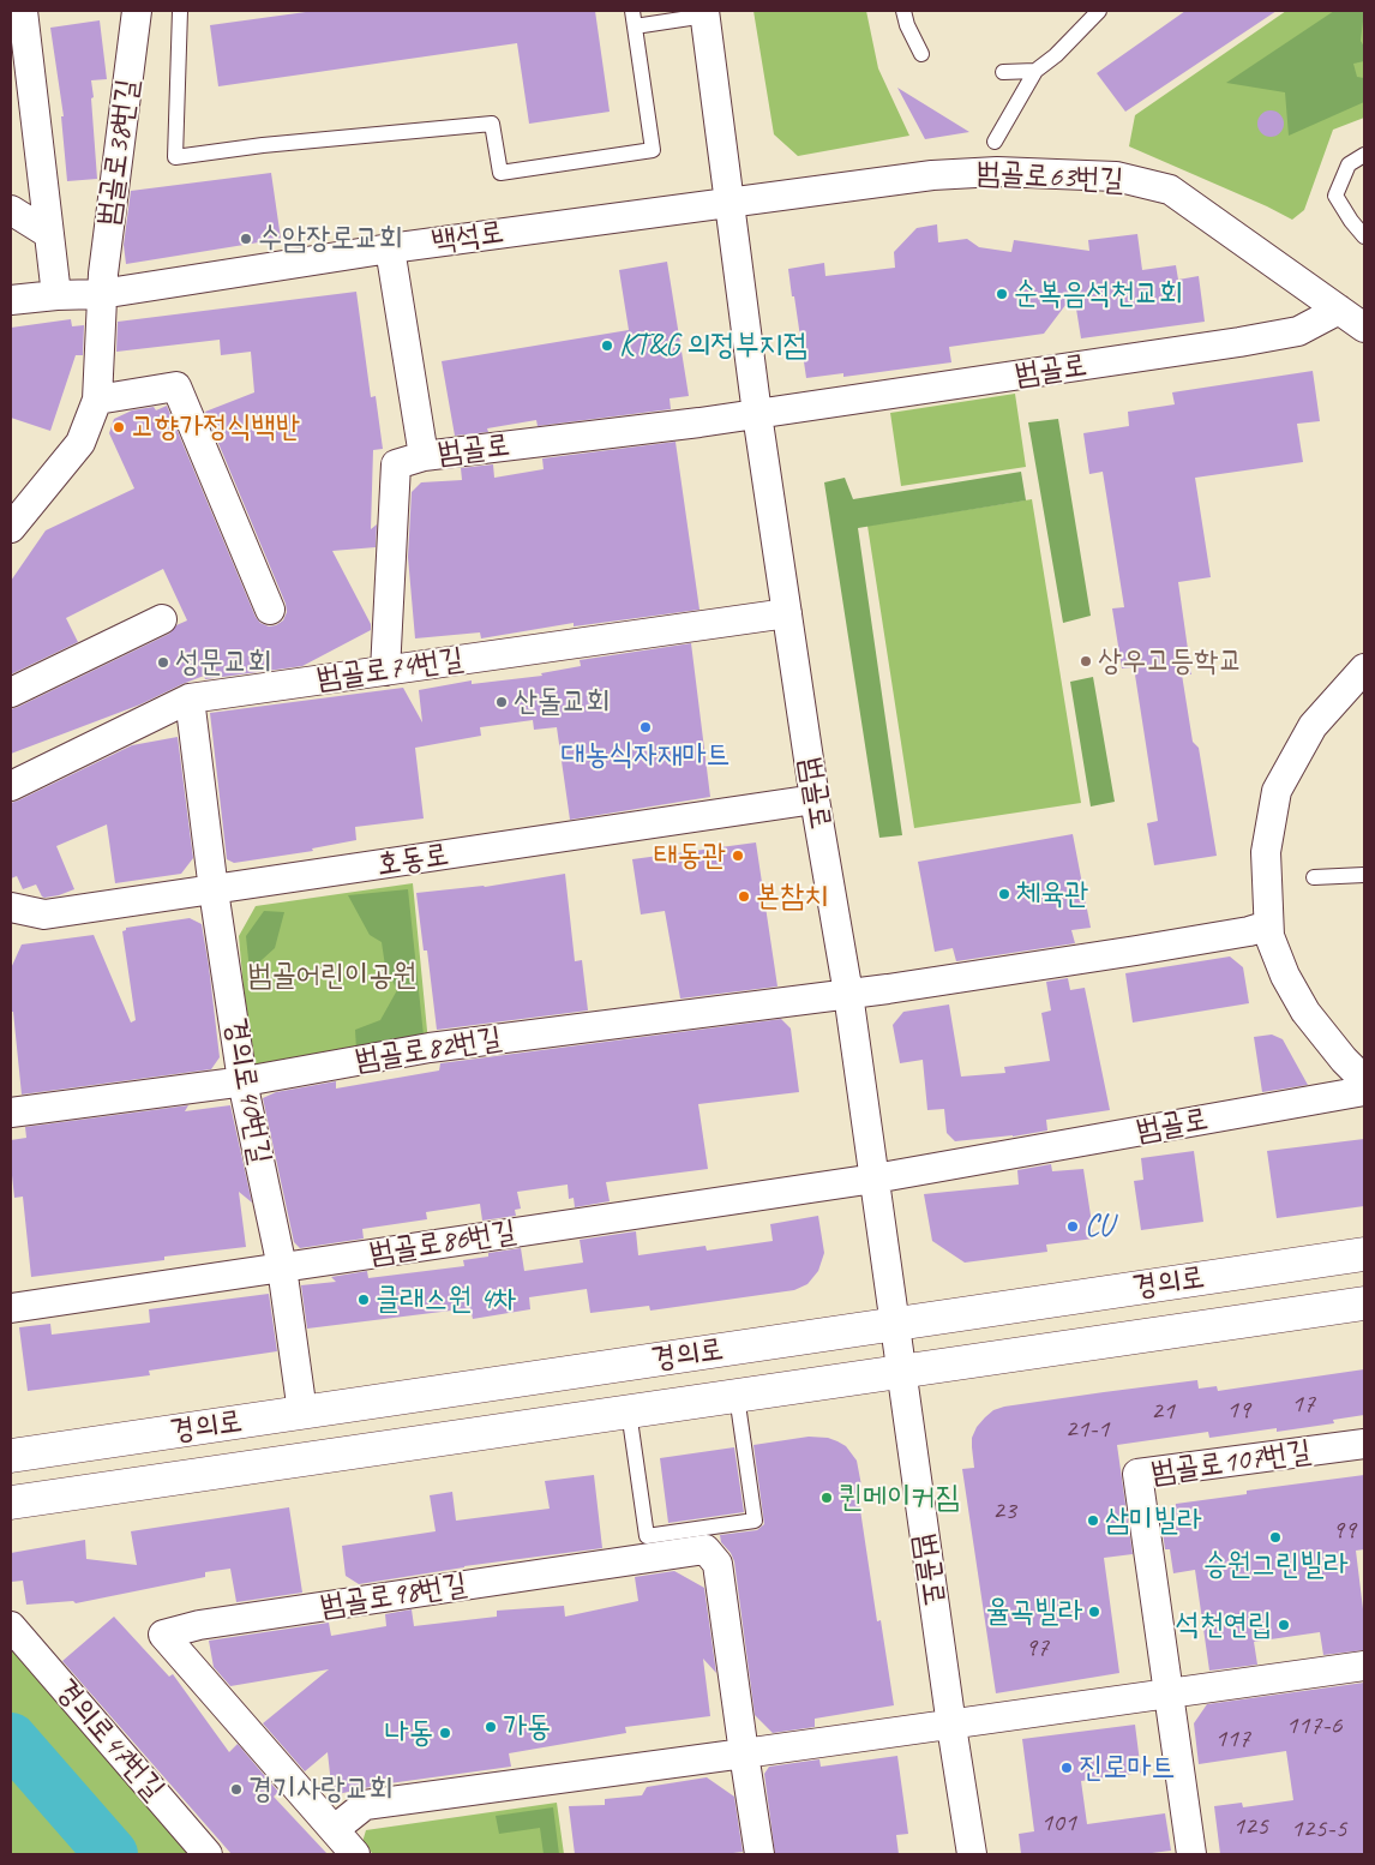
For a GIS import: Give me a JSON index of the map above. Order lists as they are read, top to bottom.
{
  "streets": {
    "street": [
      "범골로38번길",
      "범골로63번길",
      "백석로",
      "범골로",
      "범골로74번길",
      "호동로",
      "범골로82번길",
      "경의로40번길",
      "범골로86번길",
      "경의로",
      "범골로107번길",
      "범골로98번길",
      "경의로47번길"
    ]
  },
  "crossings": [
    ["범골로38번길", "백석로"],
    ["범골로63번길", "백석로"],
    ["범골로63번길", "범골로"],
    ["백석로", "범골로"],
    ["범골로", "범골로74번길"],
    ["범골로", "호동로"],
    ["범골로", "범골로82번길"],
    ["범골로", "범골로86번길"],
    ["범골로", "경의로"],
    ["범골로74번길", "경의로40번길"],
    ["호동로", "경의로40번길"],
    ["범골로82번길", "경의로40번길"],
    ["경의로40번길", "범골로86번길"],
    ["경의로40번길", "경의로"]
  ],
  "parks": ["범골어린이공원"],
  "places": [
    "수암장로교회",
    "순복음석천교회",
    "KT&G 의정부지점",
    "고향가정식백반",
    "상우고등학교",
    "성문교회",
    "산돌교회",
    "대농식자재마트",
    "태동관",
    "체육관",
    "본참치",
    "CU",
    "클래스원 4차",
    "퀸메이커짐",
    "삼미빌라",
    "승원그린빌라",
    "율곡빌라",
    "석천연립",
    "가동",
    "나동",
    "진로마트",
    "경기사랑교회"
  ],
  "house_numbers": [
    "17",
    "19",
    "21",
    "21-1",
    "23",
    "99",
    "97",
    "117-6",
    "117",
    "101",
    "125",
    "125-5"
  ]
}
